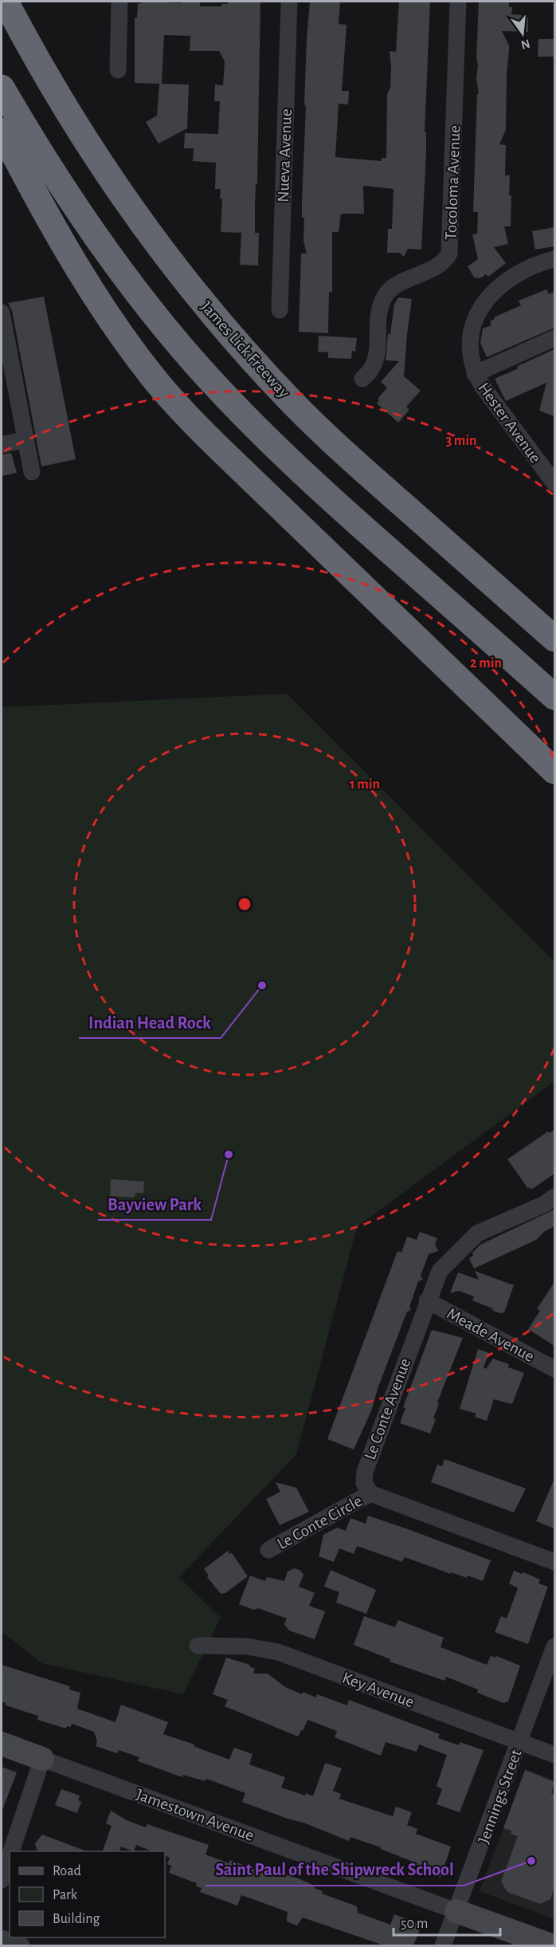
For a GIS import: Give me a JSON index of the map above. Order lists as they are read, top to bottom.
{
  "streets": {
    "highway": ["James Lick Freeway"],
    "street": [
      "Nueva Avenue",
      "Tocoloma Avenue",
      "Hester Avenue",
      "Meade Avenue",
      "Le Conte Avenue",
      "Le Conte Circle",
      "Key Avenue",
      "Jennings Street",
      "Jamestown Avenue"
    ]
  },
  "crossings": [
    ["Meade Avenue", "Le Conte Avenue"],
    ["Le Conte Avenue", "Le Conte Circle"],
    ["Key Avenue", "Jennings Street"],
    ["Jennings Street", "Jamestown Avenue"]
  ],
  "places": ["Indian Head Rock", "Bayview Park", "Saint Paul of the Shipwreck School"],
  "legend": ["Road", "Park", "Building"],
  "scale_bar": "50 m",
  "north": "bottom",
  "rings": ["3 min", "2 min", "1 min"]
}
